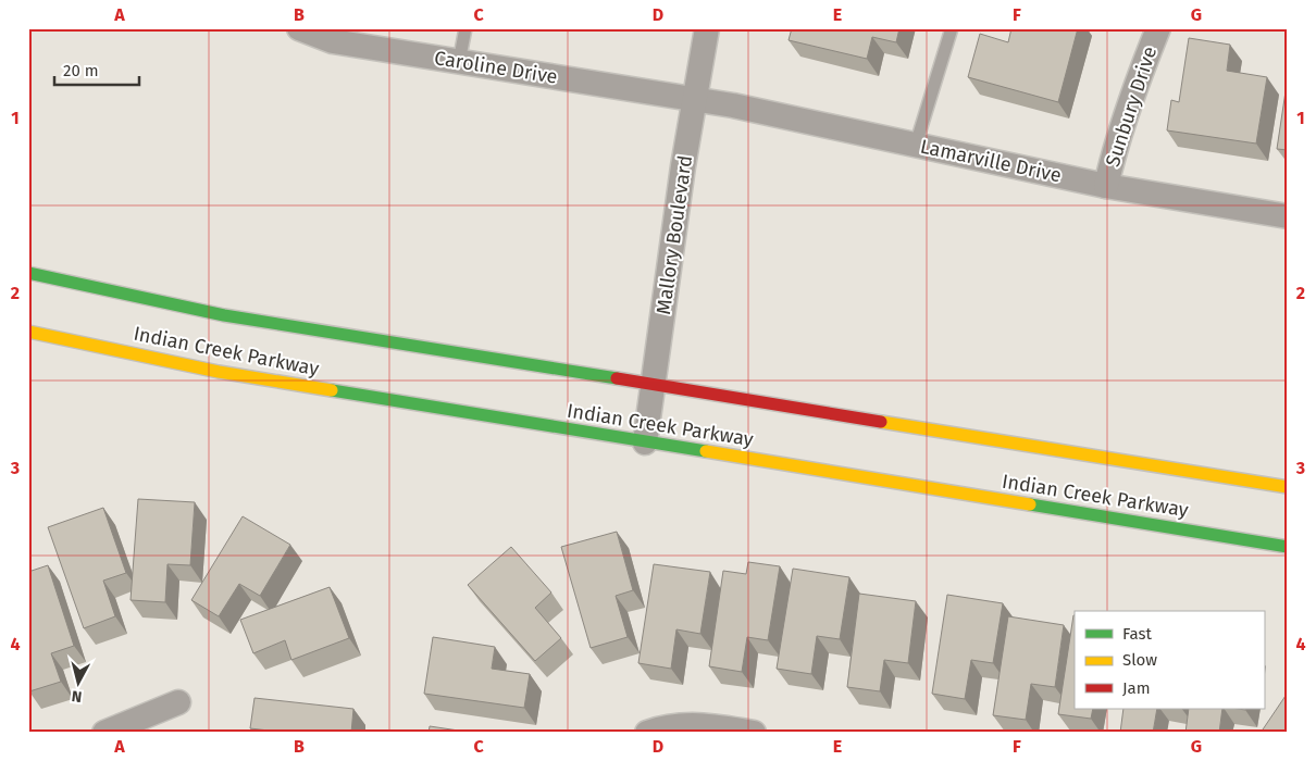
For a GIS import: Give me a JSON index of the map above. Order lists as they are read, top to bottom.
{
  "streets": {
    "street": [
      "Caroline Drive",
      "Sunbury Drive",
      "Lamarville Drive",
      "Mallory Boulevard",
      "Indian Creek Parkway"
    ]
  },
  "crossings": [
    ["Caroline Drive", "Lamarville Drive"],
    ["Caroline Drive", "Mallory Boulevard"],
    ["Sunbury Drive", "Lamarville Drive"],
    ["Lamarville Drive", "Mallory Boulevard"],
    ["Mallory Boulevard", "Indian Creek Parkway"]
  ],
  "legend": ["Fast", "Slow", "Jam"],
  "scale_bar": "20 m",
  "north": "bottom",
  "grid": {
    "columns": [
      "A",
      "B",
      "C",
      "D",
      "E",
      "F",
      "G"
    ],
    "rows": [
      "1",
      "2",
      "3",
      "4"
    ]
  }
}
